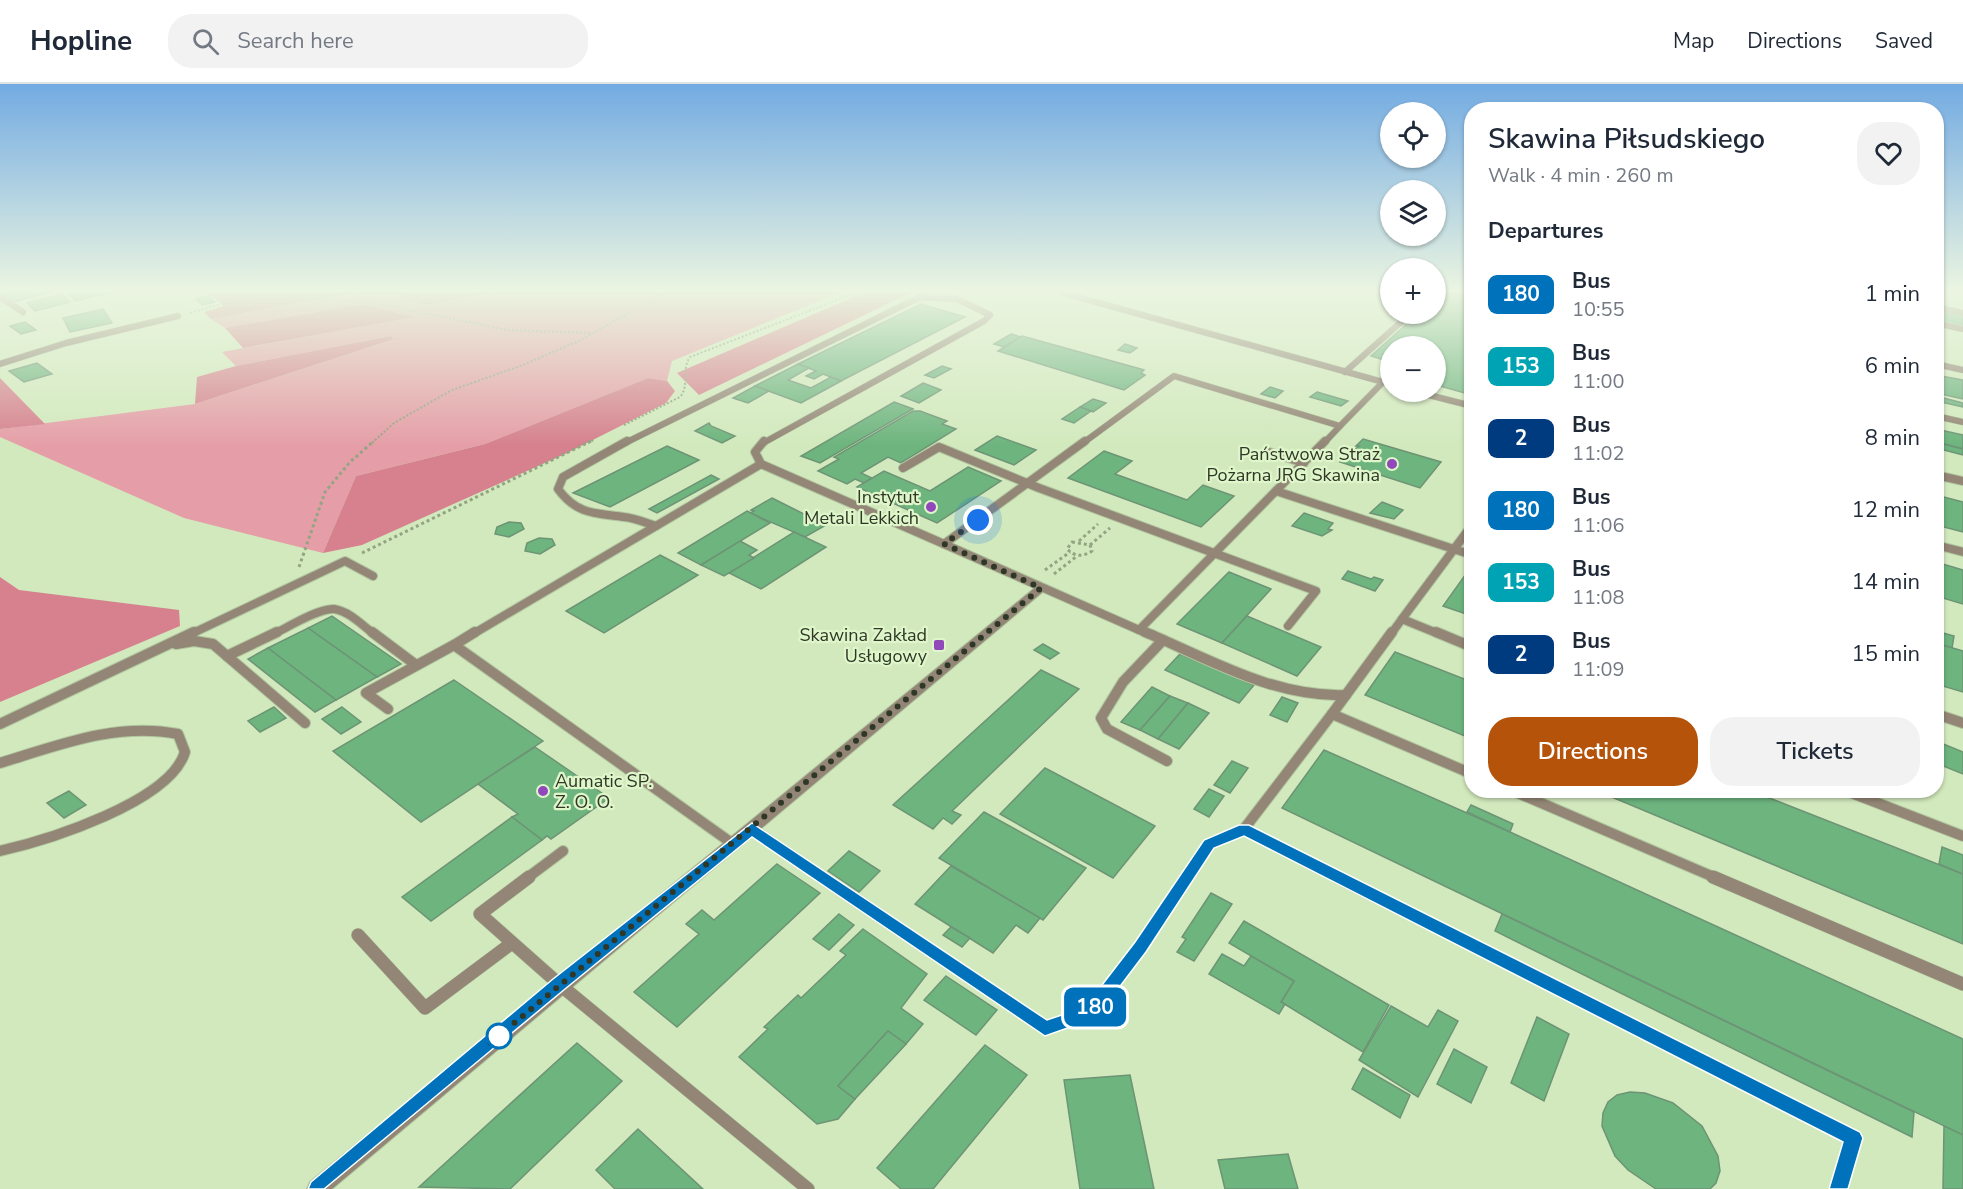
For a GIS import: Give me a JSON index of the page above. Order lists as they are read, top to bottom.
{
  "places": {
    "other": ["Państwowa Straż Pożarna JRG Skawina", "Instytut Metali Lekkich", "Aumatic SP. Z. O. O."],
    "transit": ["Skawina Zakład Usługowy"]
  },
  "lines": ["bus line 180"],
  "page": {
    "header": "Hopline",
    "search": "Search here",
    "nav": ["Map", "Directions", "Saved"],
    "on_map": "180",
    "map_buttons": ["+", "−"],
    "heading": [
      ["Skawina Piłsudskiego", "Walk · 4 min · 260 m"],
      "Departures"
    ],
    "list": [
      {
        "mark": "180",
        "name": "Bus",
        "note": "10:55",
        "value": "1 min"
      },
      {
        "mark": "153",
        "name": "Bus",
        "note": "11:00",
        "value": "6 min"
      },
      {
        "mark": "2",
        "name": "Bus",
        "note": "11:02",
        "value": "8 min"
      },
      {
        "mark": "180",
        "name": "Bus",
        "note": "11:06",
        "value": "12 min"
      },
      {
        "mark": "153",
        "name": "Bus",
        "note": "11:08",
        "value": "14 min"
      },
      {
        "mark": "2",
        "name": "Bus",
        "note": "11:09",
        "value": "15 min"
      }
    ],
    "buttons": ["Directions", "Tickets"]
  }
}
